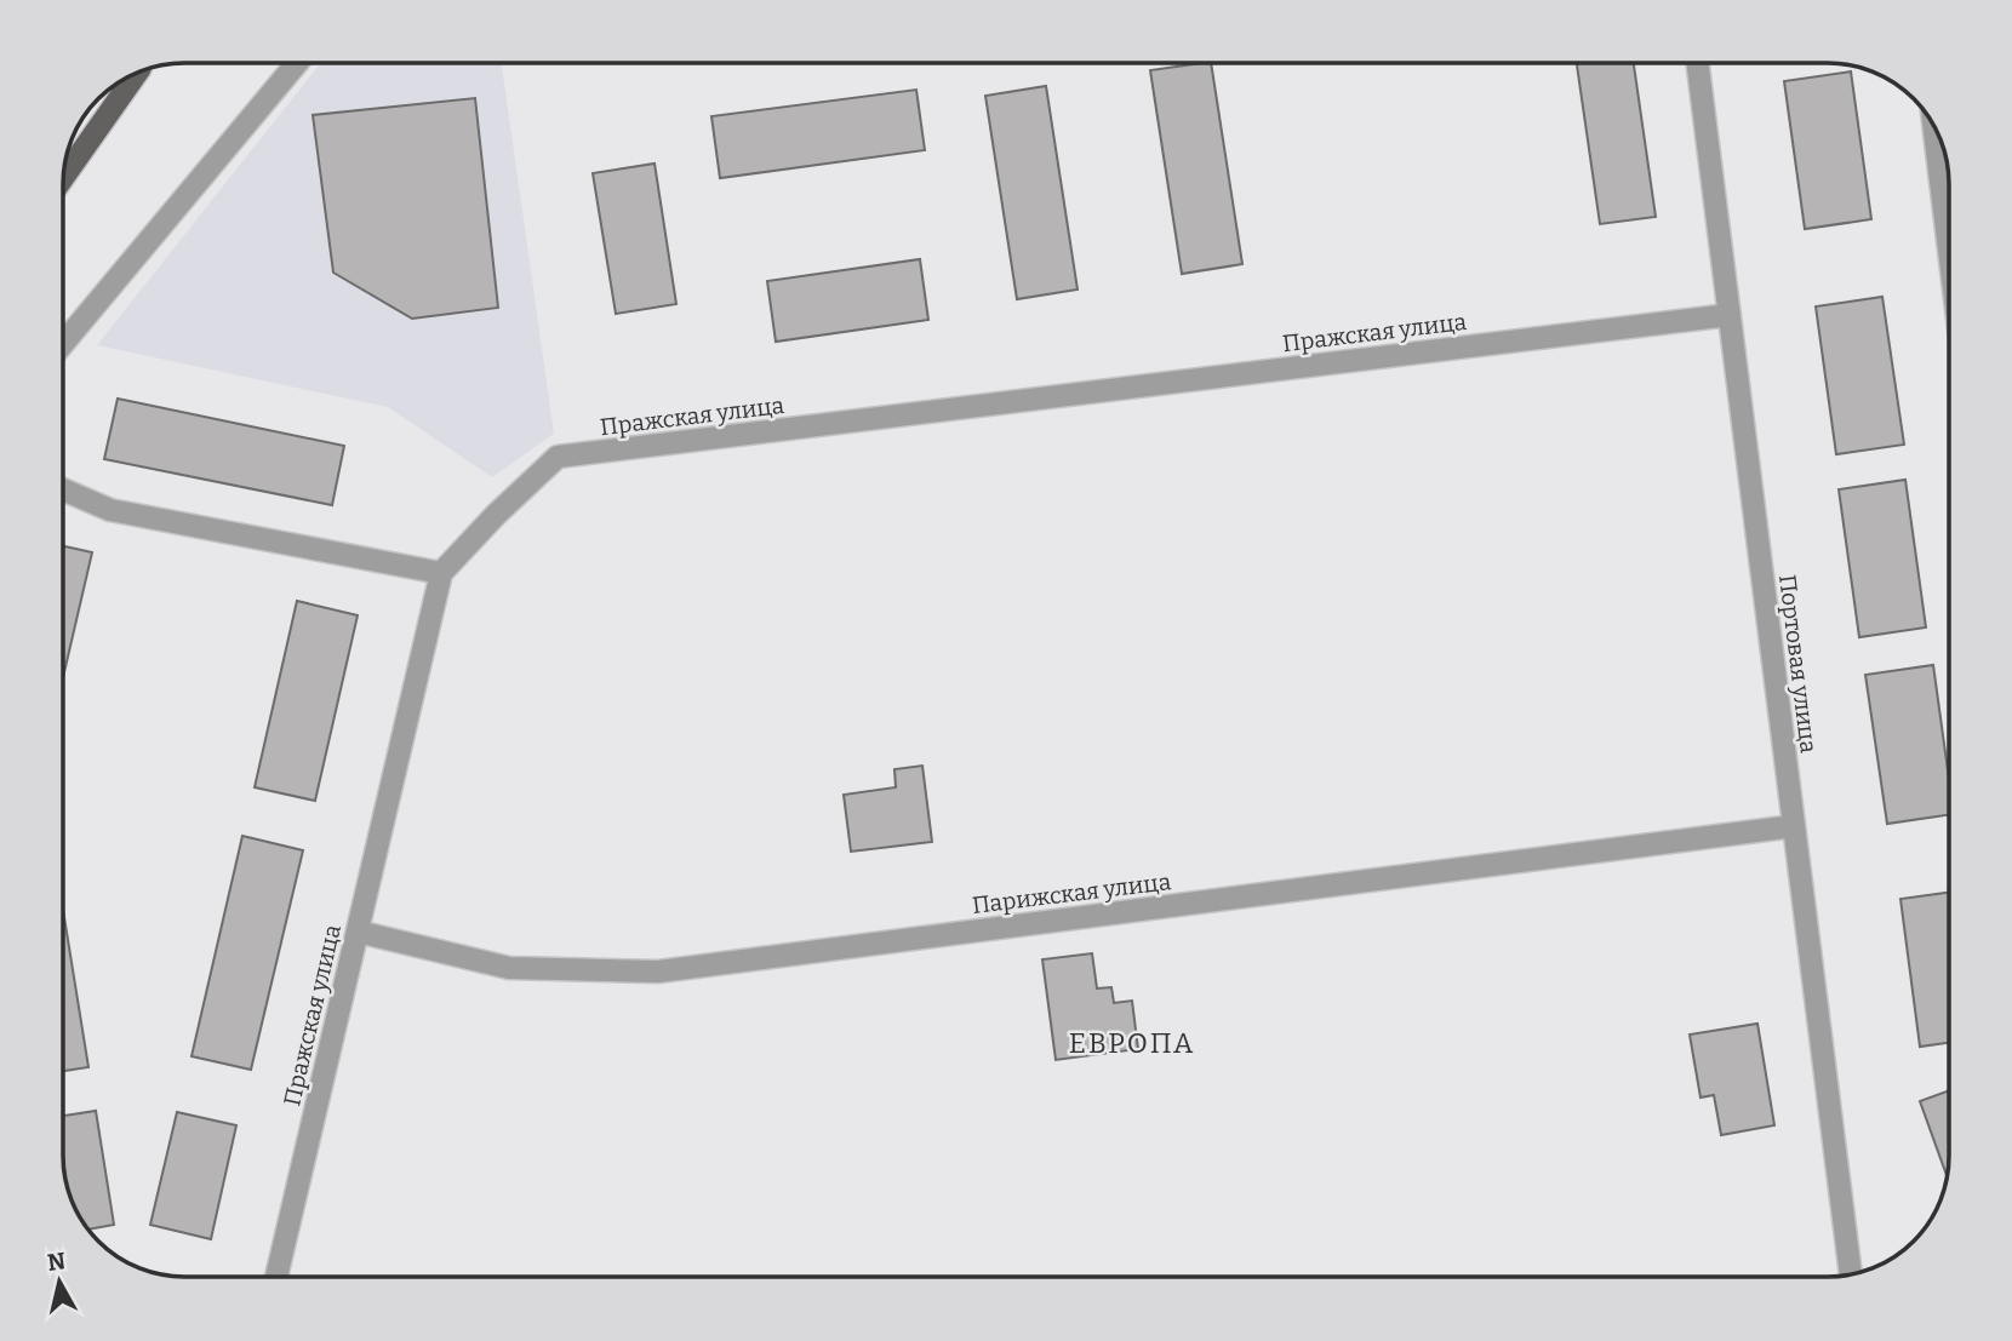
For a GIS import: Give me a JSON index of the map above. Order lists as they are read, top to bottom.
{
  "streets": {
    "street": ["Пражская улица", "Портовая улица", "Парижская улица"]
  },
  "crossings": [
    ["Пражская улица", "Портовая улица"],
    ["Пражская улица", "Парижская улица"],
    ["Портовая улица", "Парижская улица"]
  ],
  "districts": ["ЕВРОПА"],
  "north": "top"
}
